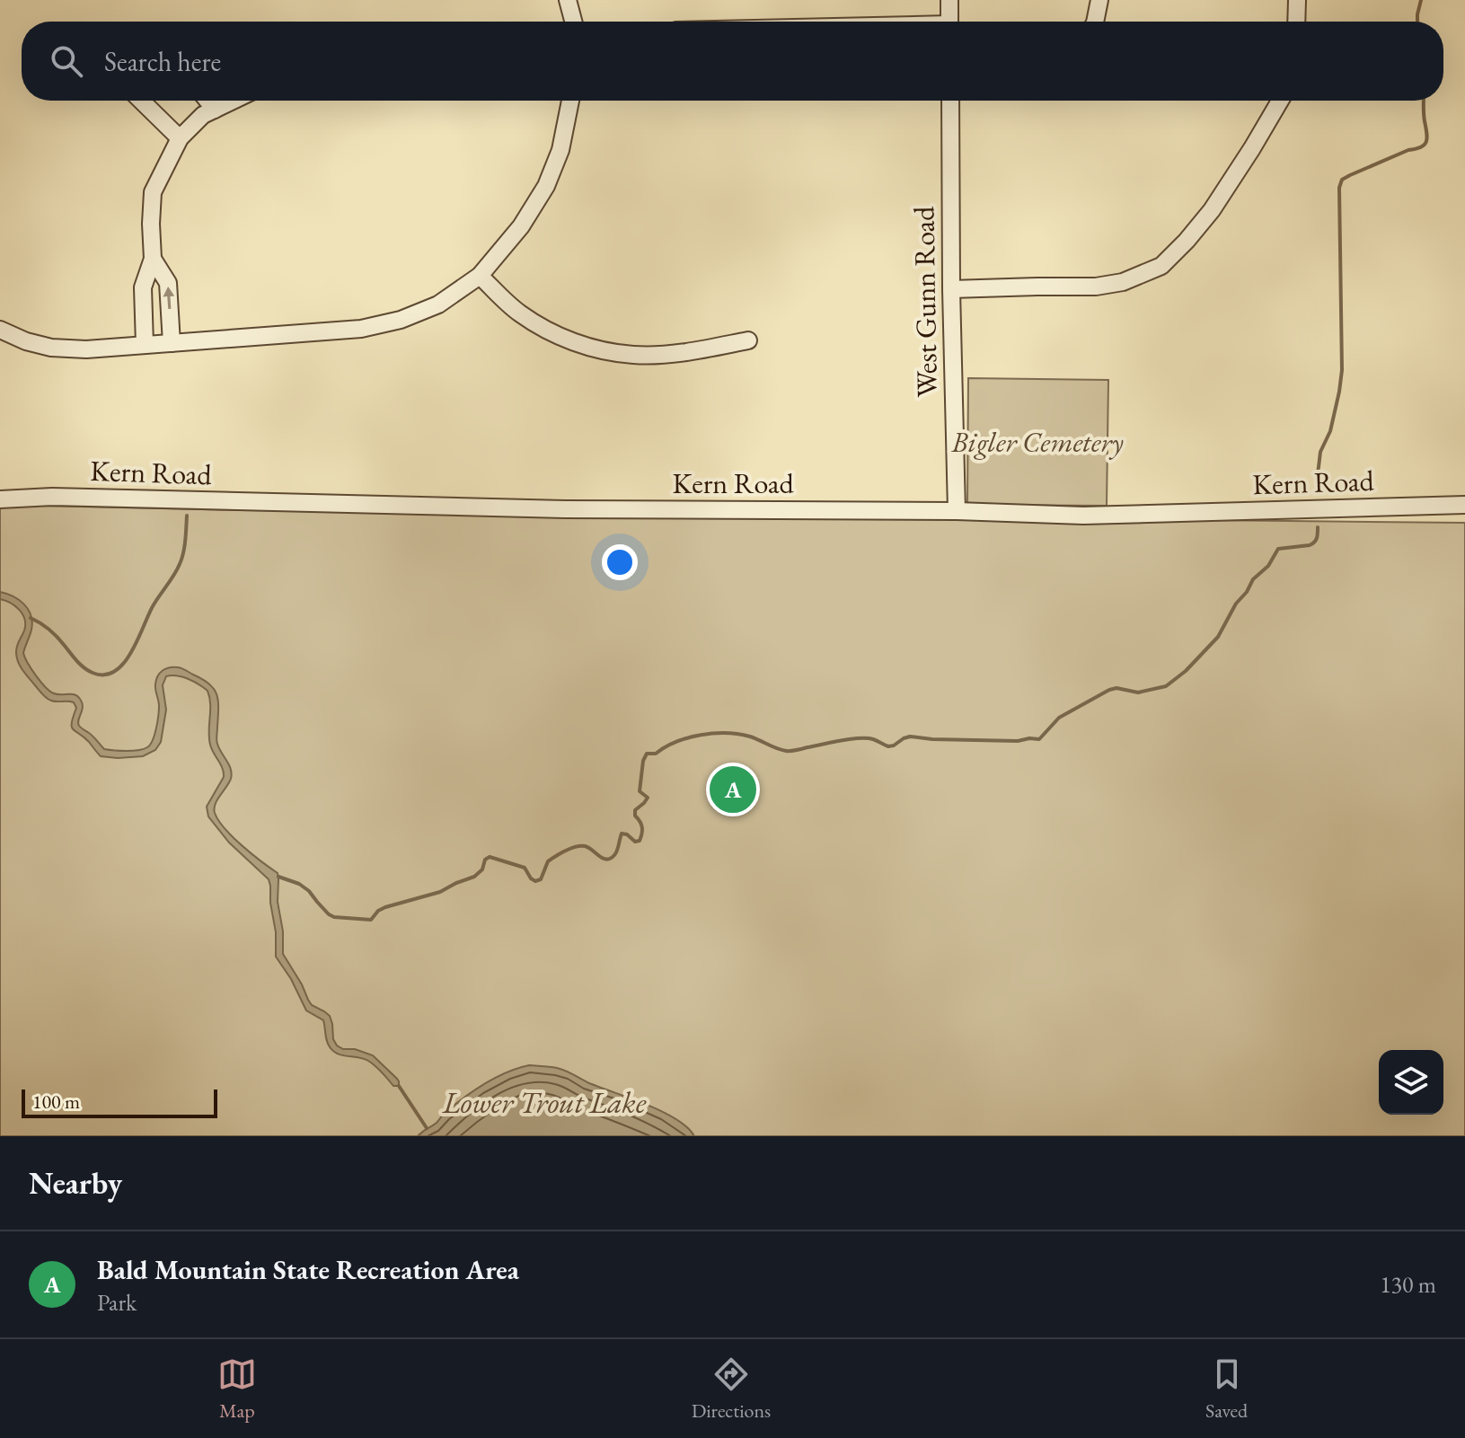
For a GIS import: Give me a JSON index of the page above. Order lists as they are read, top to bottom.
{
  "streets": {
    "street": ["West Gunn Road", "Kern Road"]
  },
  "crossings": [
    ["West Gunn Road", "Kern Road"]
  ],
  "water": ["Lower Trout Lake"],
  "parks": ["Bigler Cemetery"],
  "scale_bar": "100 m",
  "page": {
    "search": "Search here",
    "pins": "A",
    "scale": "100 m",
    "heading": "Nearby",
    "list": [
      {
        "mark": "A",
        "name": "Bald Mountain State Recreation Area",
        "note": "Park",
        "value": "130 m"
      }
    ],
    "nav": ["Map", "Directions", "Saved"]
  }
}
